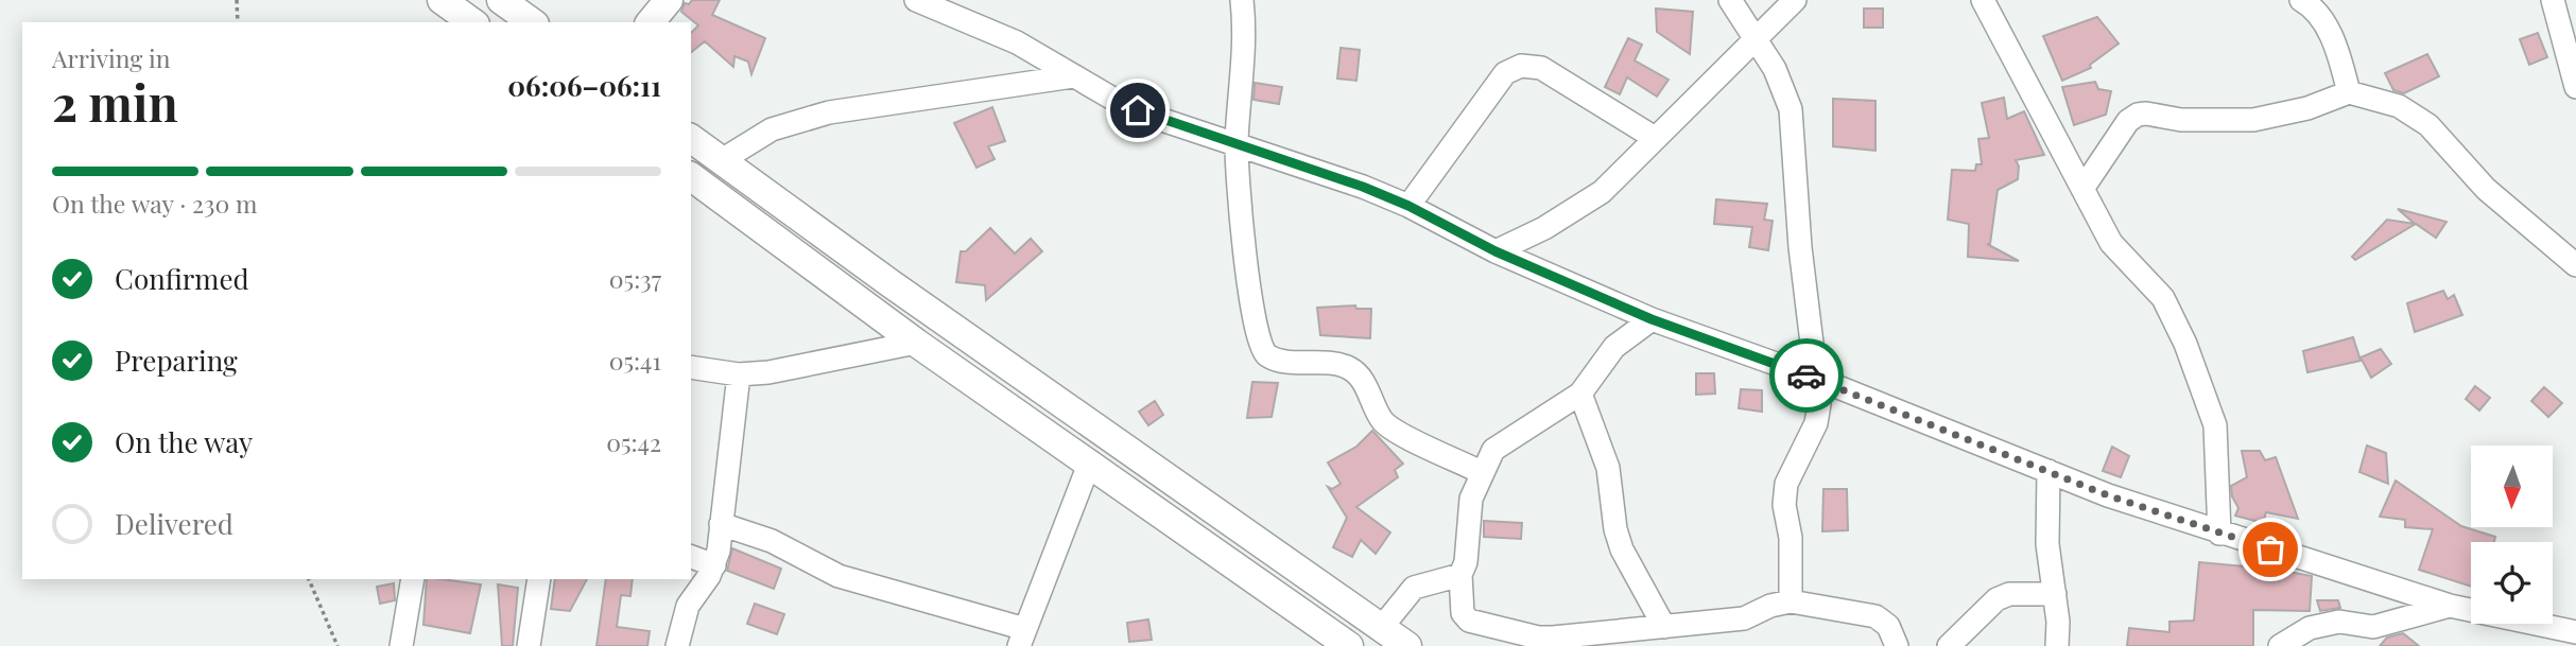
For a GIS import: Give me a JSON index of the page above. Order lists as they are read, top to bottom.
{
  "north": "bottom",
  "page": {
    "heading": ["2 min", "Arriving in", "06:06–06:11"],
    "bar": "On the way · 230 m",
    "list": [
      ["Confirmed", "05:37"],
      ["Preparing", "05:41"],
      ["On the way", "05:42"],
      "Delivered"
    ]
  }
}
